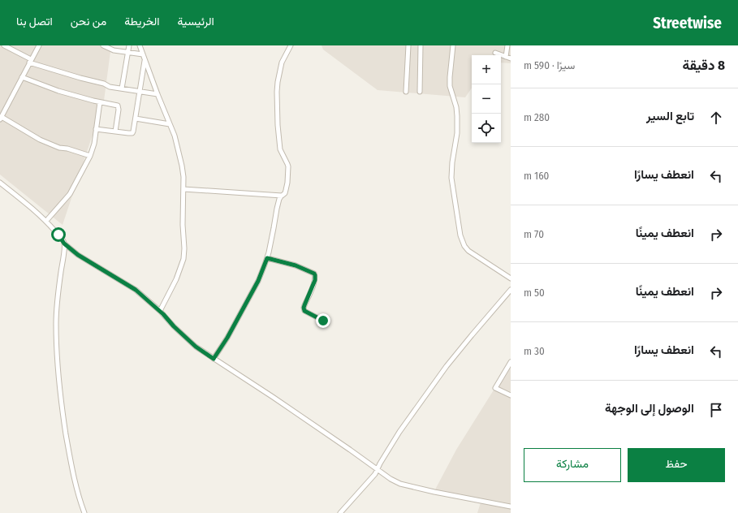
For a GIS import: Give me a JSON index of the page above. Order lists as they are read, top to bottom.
{
  "page": {
    "header": "Streetwise",
    "nav": [
      "الرئيسية",
      "الخريطة",
      "من نحن",
      "اتصل بنا"
    ],
    "heading": ["8 دقيقة", "سيرًا · 590 m"],
    "map_buttons": ["+", "−"],
    "list": [
      ["تابع السير", "280 m"],
      ["انعطف يسارًا", "160 m"],
      ["انعطف يمينًا", "70 m"],
      ["انعطف يمينًا", "50 m"],
      ["انعطف يسارًا", "30 m"],
      "الوصول إلى الوجهة"
    ],
    "buttons": ["حفظ", "مشاركة"]
  }
}
